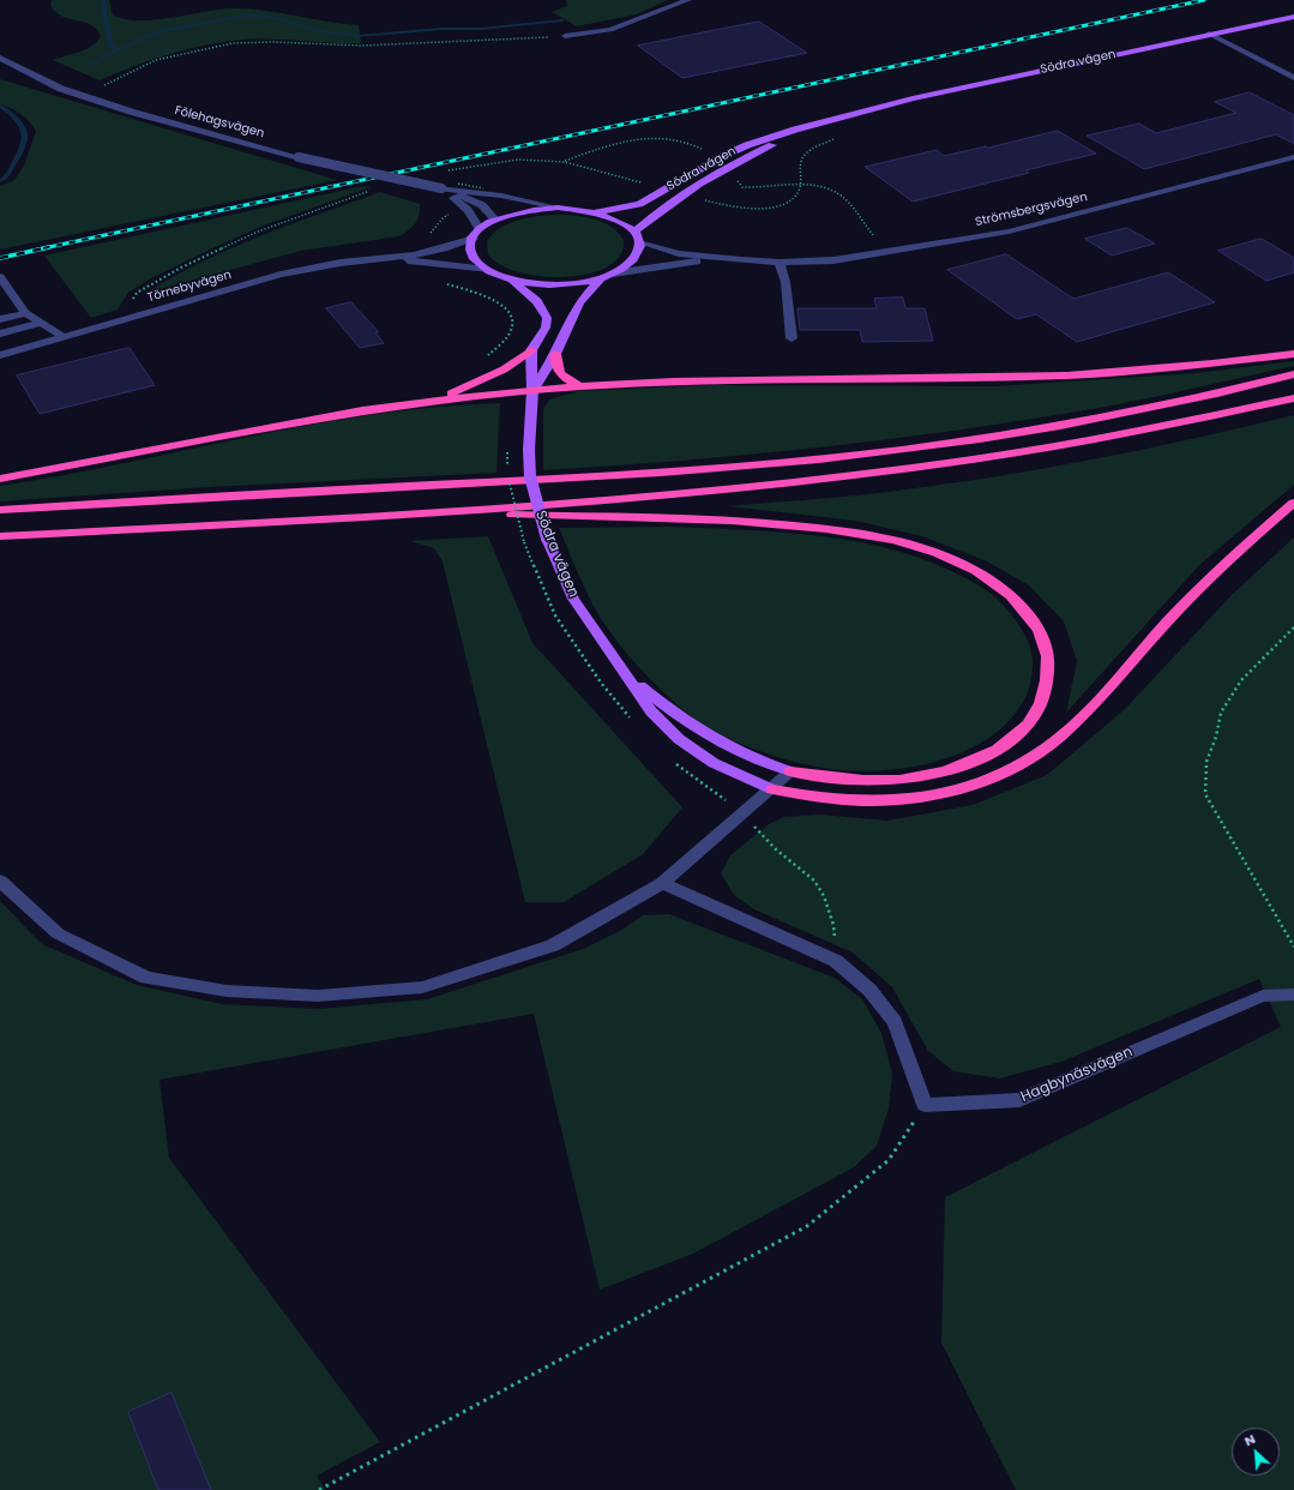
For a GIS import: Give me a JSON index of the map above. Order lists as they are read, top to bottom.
{
  "streets": {
    "main road": ["Södra vägen"],
    "street": [
      "Fölehagsvägen",
      "Strömsbergsvägen",
      "Törnebyvägen",
      "Hagbynäsvägen"
    ]
  },
  "crossings": [
    ["Fölehagsvägen", "Törnebyvägen"]
  ],
  "north": "top left"
}
